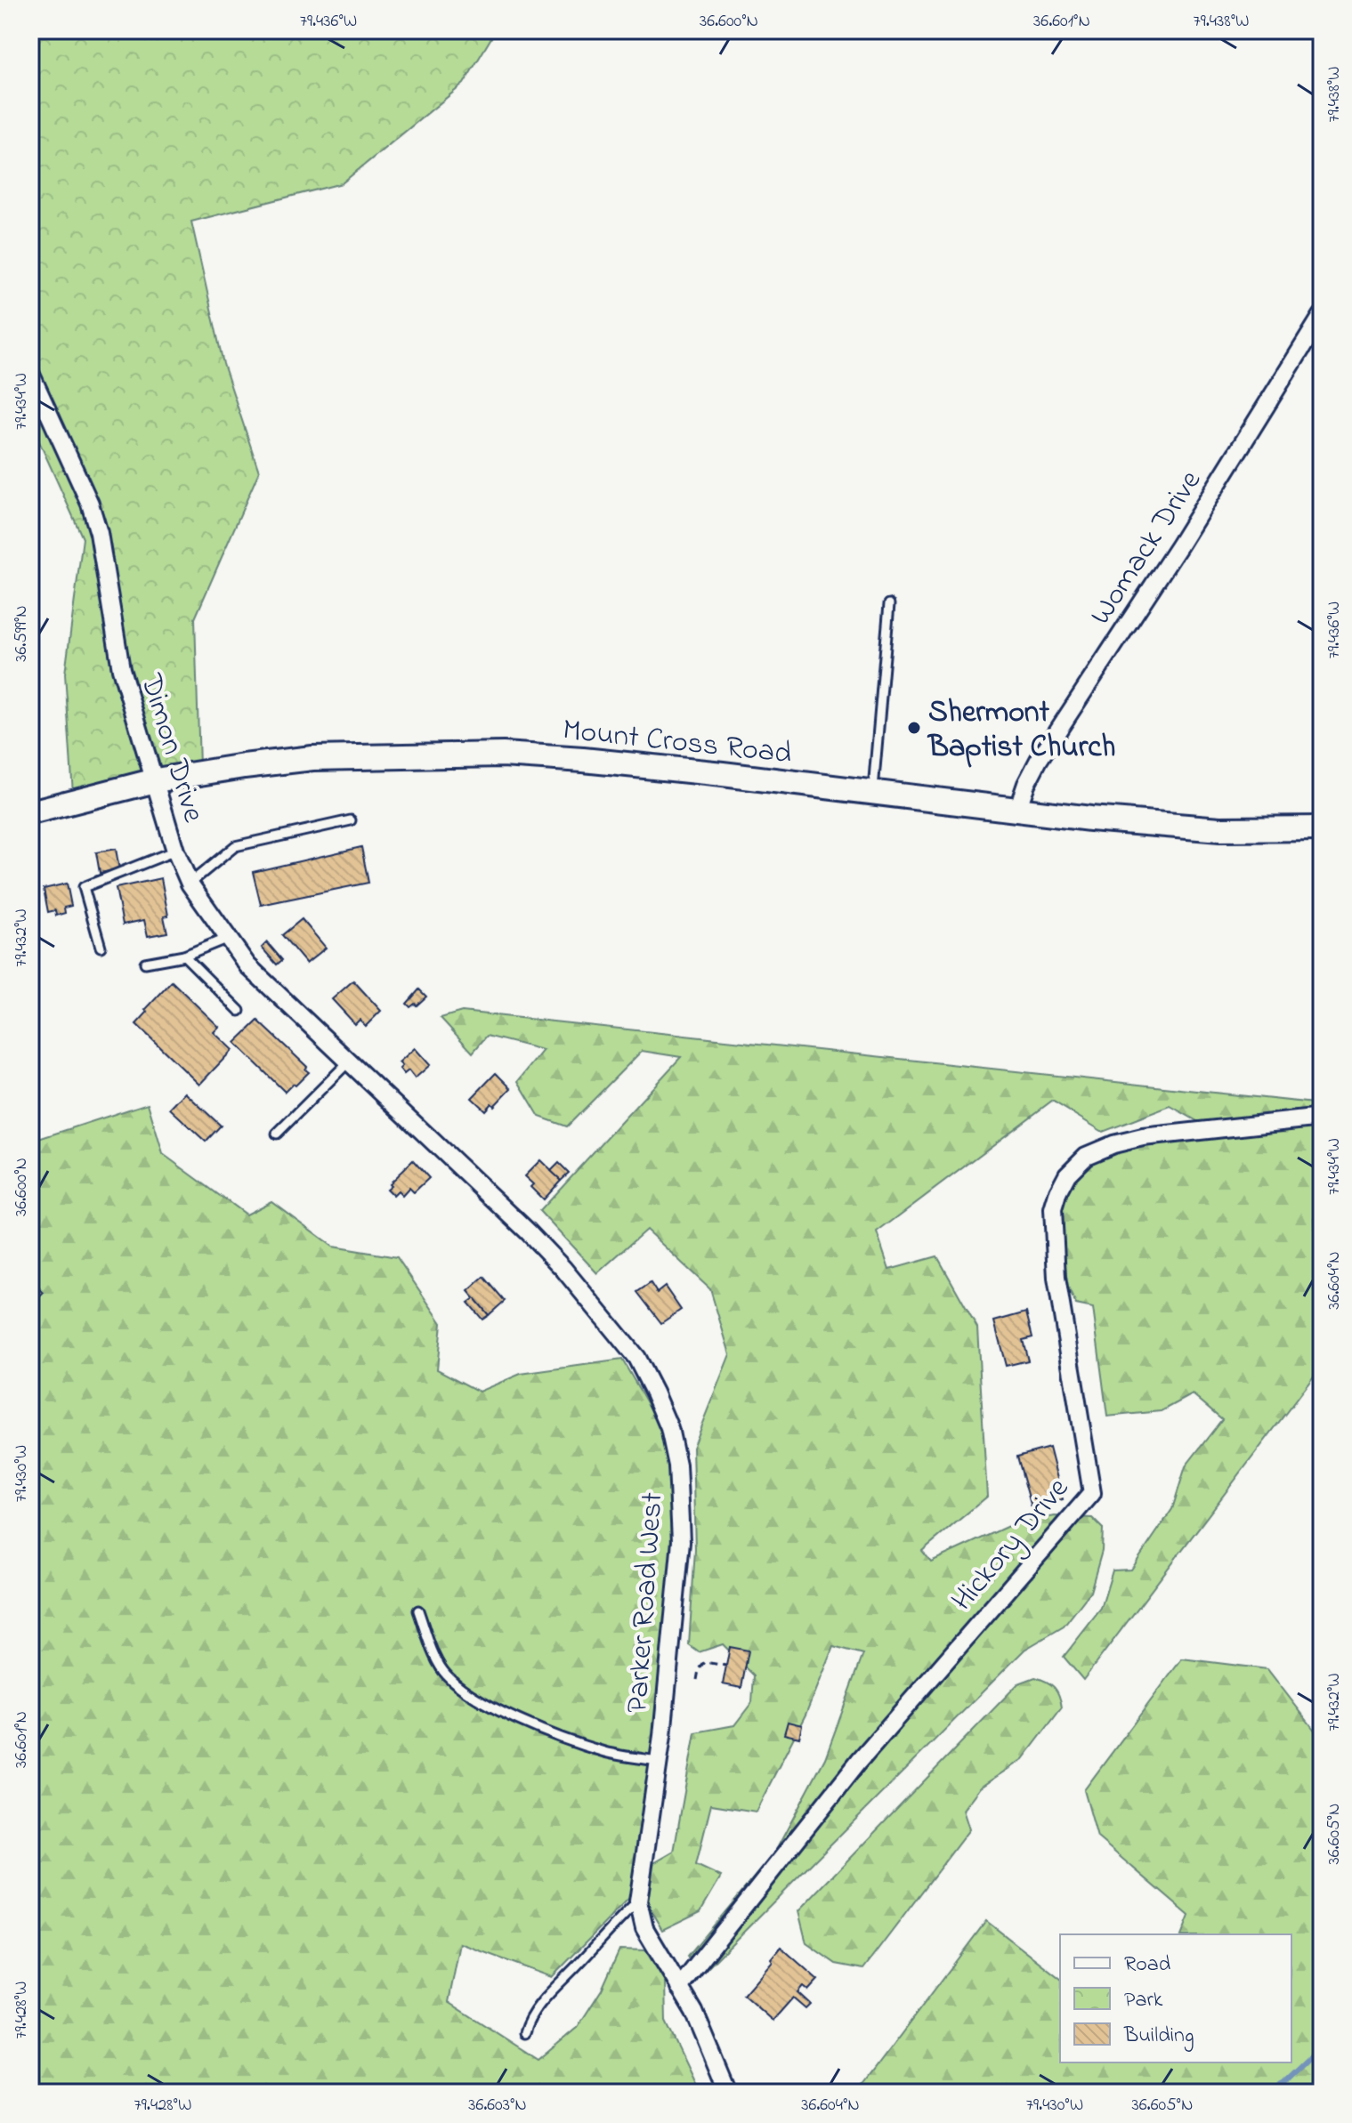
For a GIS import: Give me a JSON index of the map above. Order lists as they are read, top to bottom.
{
  "streets": {
    "main road": ["Mount Cross Road"],
    "street": [
      "Womack Drive",
      "Dimon Drive",
      "Hickory Drive",
      "Parker Road West"
    ]
  },
  "crossings": [
    ["Womack Drive", "Mount Cross Road"],
    ["Mount Cross Road", "Dimon Drive"],
    ["Dimon Drive", "Parker Road West"],
    ["Hickory Drive", "Parker Road West"]
  ],
  "places": ["Shermont Baptist Church"],
  "legend": ["Road", "Park", "Building"],
  "coordinates": [
    "79.436°W",
    "36.600°N",
    "36.601°N",
    "79.438°W",
    "79.434°W",
    "36.599°N",
    "79.432°W",
    "36.604°N",
    "79.430°W",
    "36.605°N",
    "79.428°W",
    "36.603°N"
  ]
}
